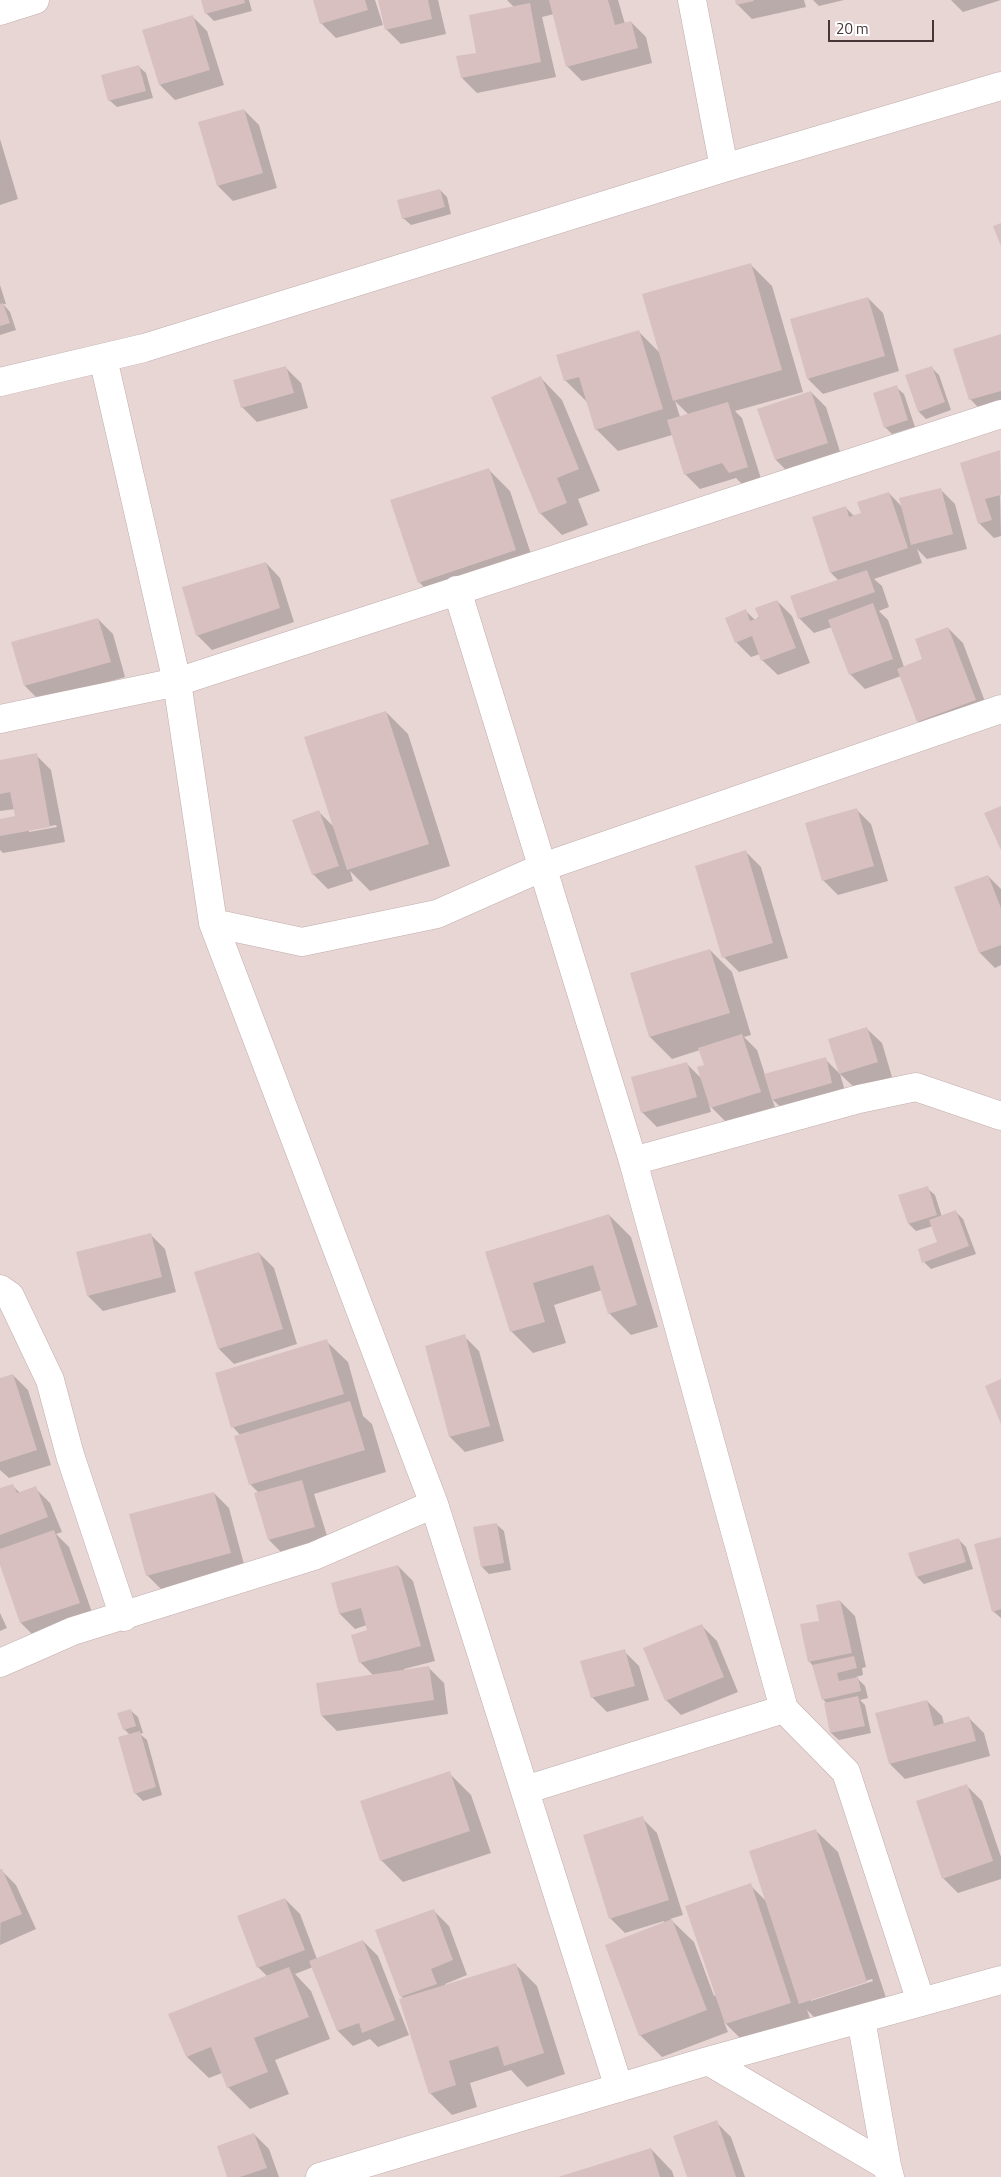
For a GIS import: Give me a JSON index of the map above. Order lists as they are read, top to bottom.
{
  "scale_bar": "20 m"
}
